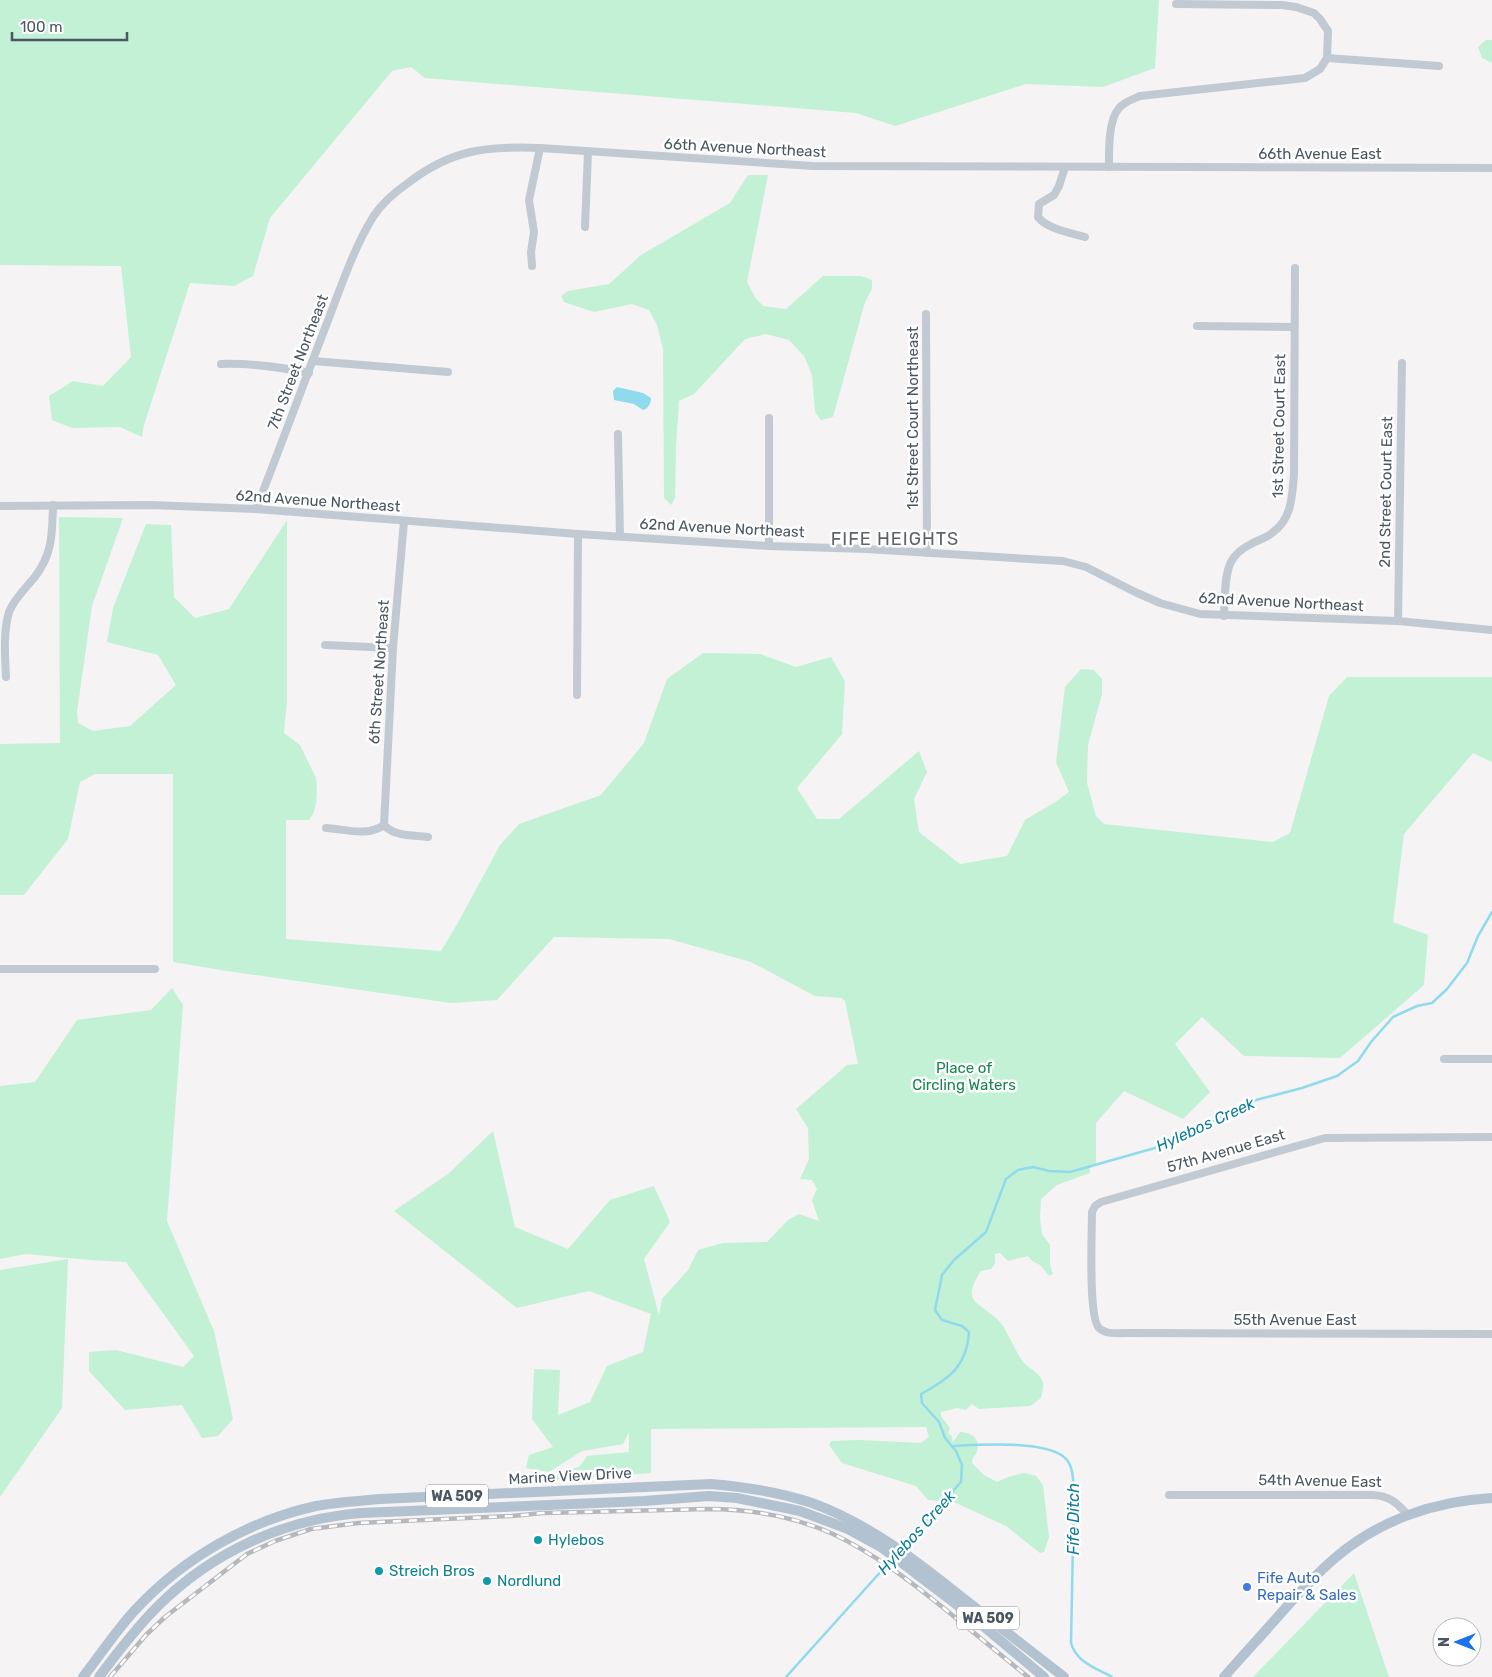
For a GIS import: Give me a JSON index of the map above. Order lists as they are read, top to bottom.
{
  "streets": {
    "main road": ["Marine View Drive", "WA 509"],
    "street": [
      "66th Avenue Northeast",
      "66th Avenue East",
      "7th Street Northeast",
      "1st Street Court Northeast",
      "1st Street Court East",
      "2nd Street Court East",
      "62nd Avenue Northeast",
      "6th Street Northeast",
      "57th Avenue East",
      "55th Avenue East",
      "54th Avenue East"
    ]
  },
  "crossings": [
    ["66th Avenue Northeast", "66th Avenue East"],
    ["66th Avenue Northeast", "7th Street Northeast"],
    ["7th Street Northeast", "62nd Avenue Northeast"],
    ["1st Street Court Northeast", "62nd Avenue Northeast"],
    ["1st Street Court East", "62nd Avenue Northeast"],
    ["2nd Street Court East", "62nd Avenue Northeast"],
    ["62nd Avenue Northeast", "6th Street Northeast"],
    ["57th Avenue East", "55th Avenue East"]
  ],
  "districts": ["FIFE HEIGHTS"],
  "water": ["Hylebos Creek", "Fife Ditch"],
  "parks": ["Place of Circling Waters"],
  "places": [
    "Hylebos",
    "Streich Bros",
    "Nordlund",
    "Fife Auto Repair & Sales"
  ],
  "scale_bar": "100 m",
  "north": "left"
}
